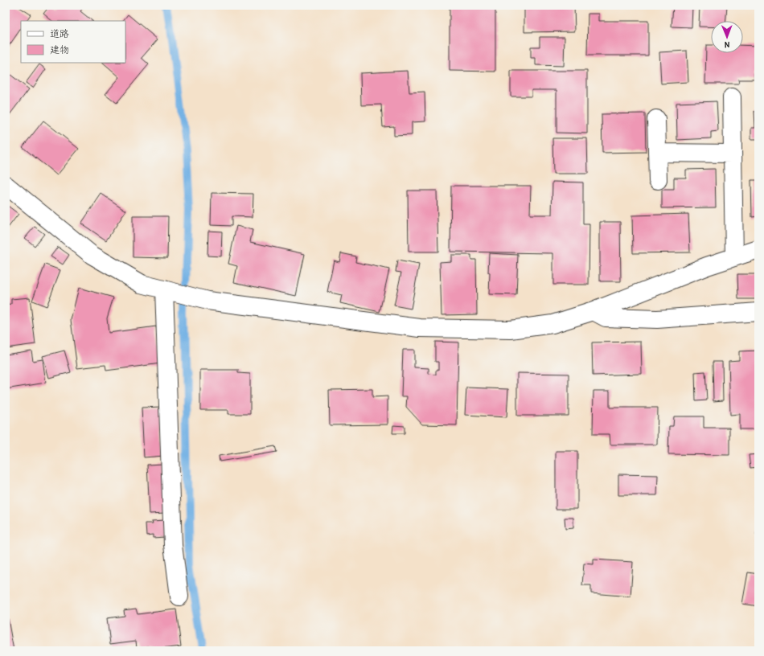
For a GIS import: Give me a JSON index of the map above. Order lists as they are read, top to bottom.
{
  "legend": ["道路", "建物"],
  "north": "bottom"
}
